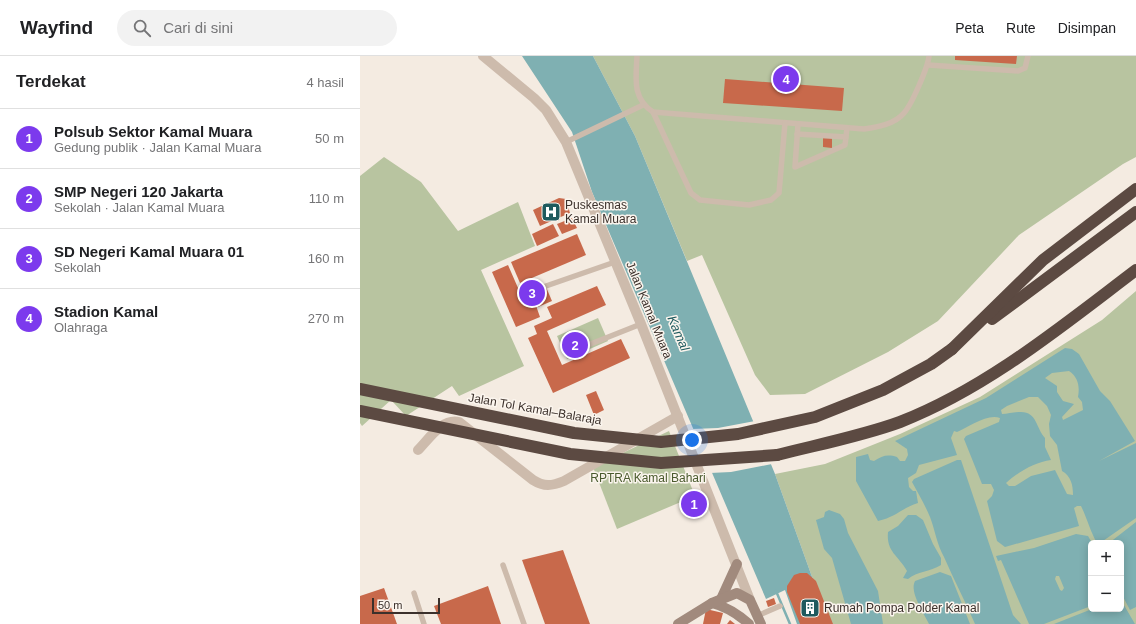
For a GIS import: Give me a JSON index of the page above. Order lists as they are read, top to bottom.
{
  "streets": {
    "highway": ["Jalan Tol Kamal–Balaraja"],
    "street": ["Jalan Kamal Muara"]
  },
  "water": ["Kamal"],
  "parks": ["RPTRA Kamal Bahari"],
  "places": {
    "hospital": ["Puskesmas Kamal Muara"],
    "building": ["Rumah Pompa Polder Kamal"]
  },
  "scale_bar": "50 m",
  "page": {
    "header": "Wayfind",
    "search": "Cari di sini",
    "nav": ["Peta", "Rute", "Disimpan"],
    "heading": ["Terdekat", "4 hasil"],
    "pins": [
      "4",
      "3",
      "2",
      "1"
    ],
    "list": [
      {
        "mark": "1",
        "name": "Polsub Sektor Kamal Muara",
        "note": "Gedung publik · Jalan Kamal Muara",
        "value": "50 m"
      },
      {
        "mark": "2",
        "name": "SMP Negeri 120 Jakarta",
        "note": "Sekolah · Jalan Kamal Muara",
        "value": "110 m"
      },
      {
        "mark": "3",
        "name": "SD Negeri Kamal Muara 01",
        "note": "Sekolah",
        "value": "160 m"
      },
      {
        "mark": "4",
        "name": "Stadion Kamal",
        "note": "Olahraga",
        "value": "270 m"
      }
    ],
    "map_buttons": ["+", "−"],
    "scale": "50 m"
  }
}
